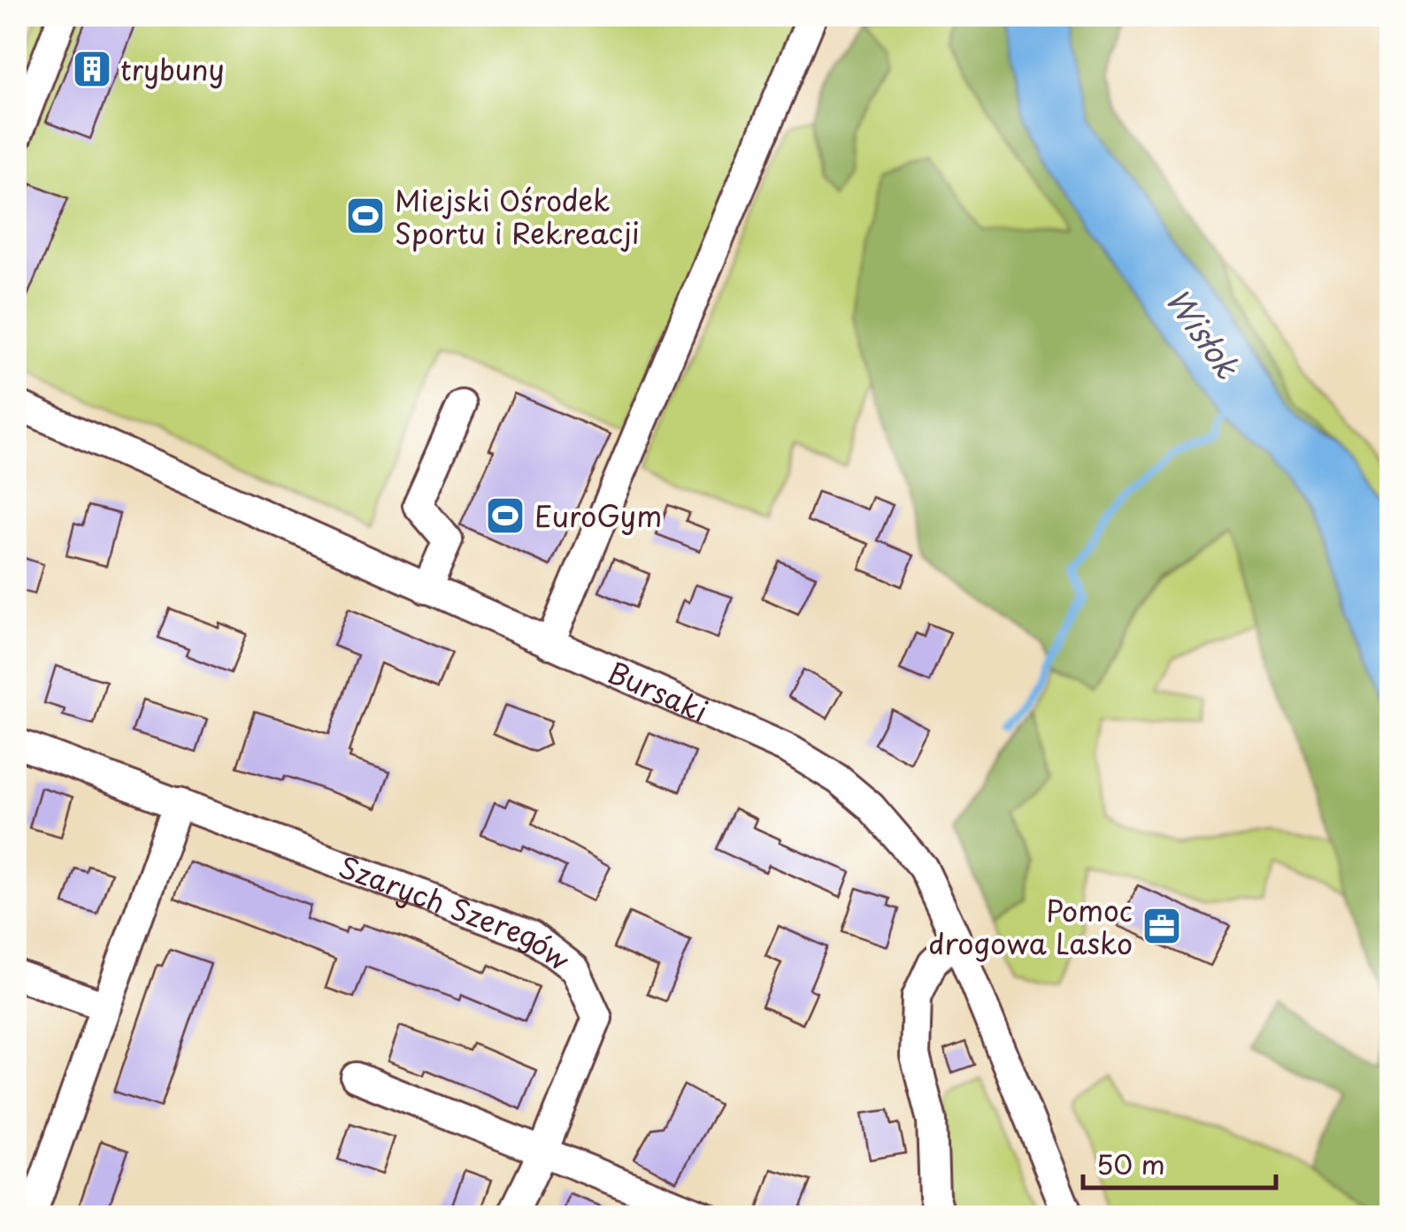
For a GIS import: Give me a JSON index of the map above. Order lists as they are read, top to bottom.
{
  "streets": {
    "street": ["Bursaki", "Szarych Szeregów"]
  },
  "water": ["Wisłok"],
  "places": {
    "building": ["trybuny"],
    "sports": ["Miejski Ośrodek Sportu i Rekreacji", "EuroGym"],
    "office": ["Pomoc drogowa Lasko"]
  },
  "scale_bar": "50 m"
}
